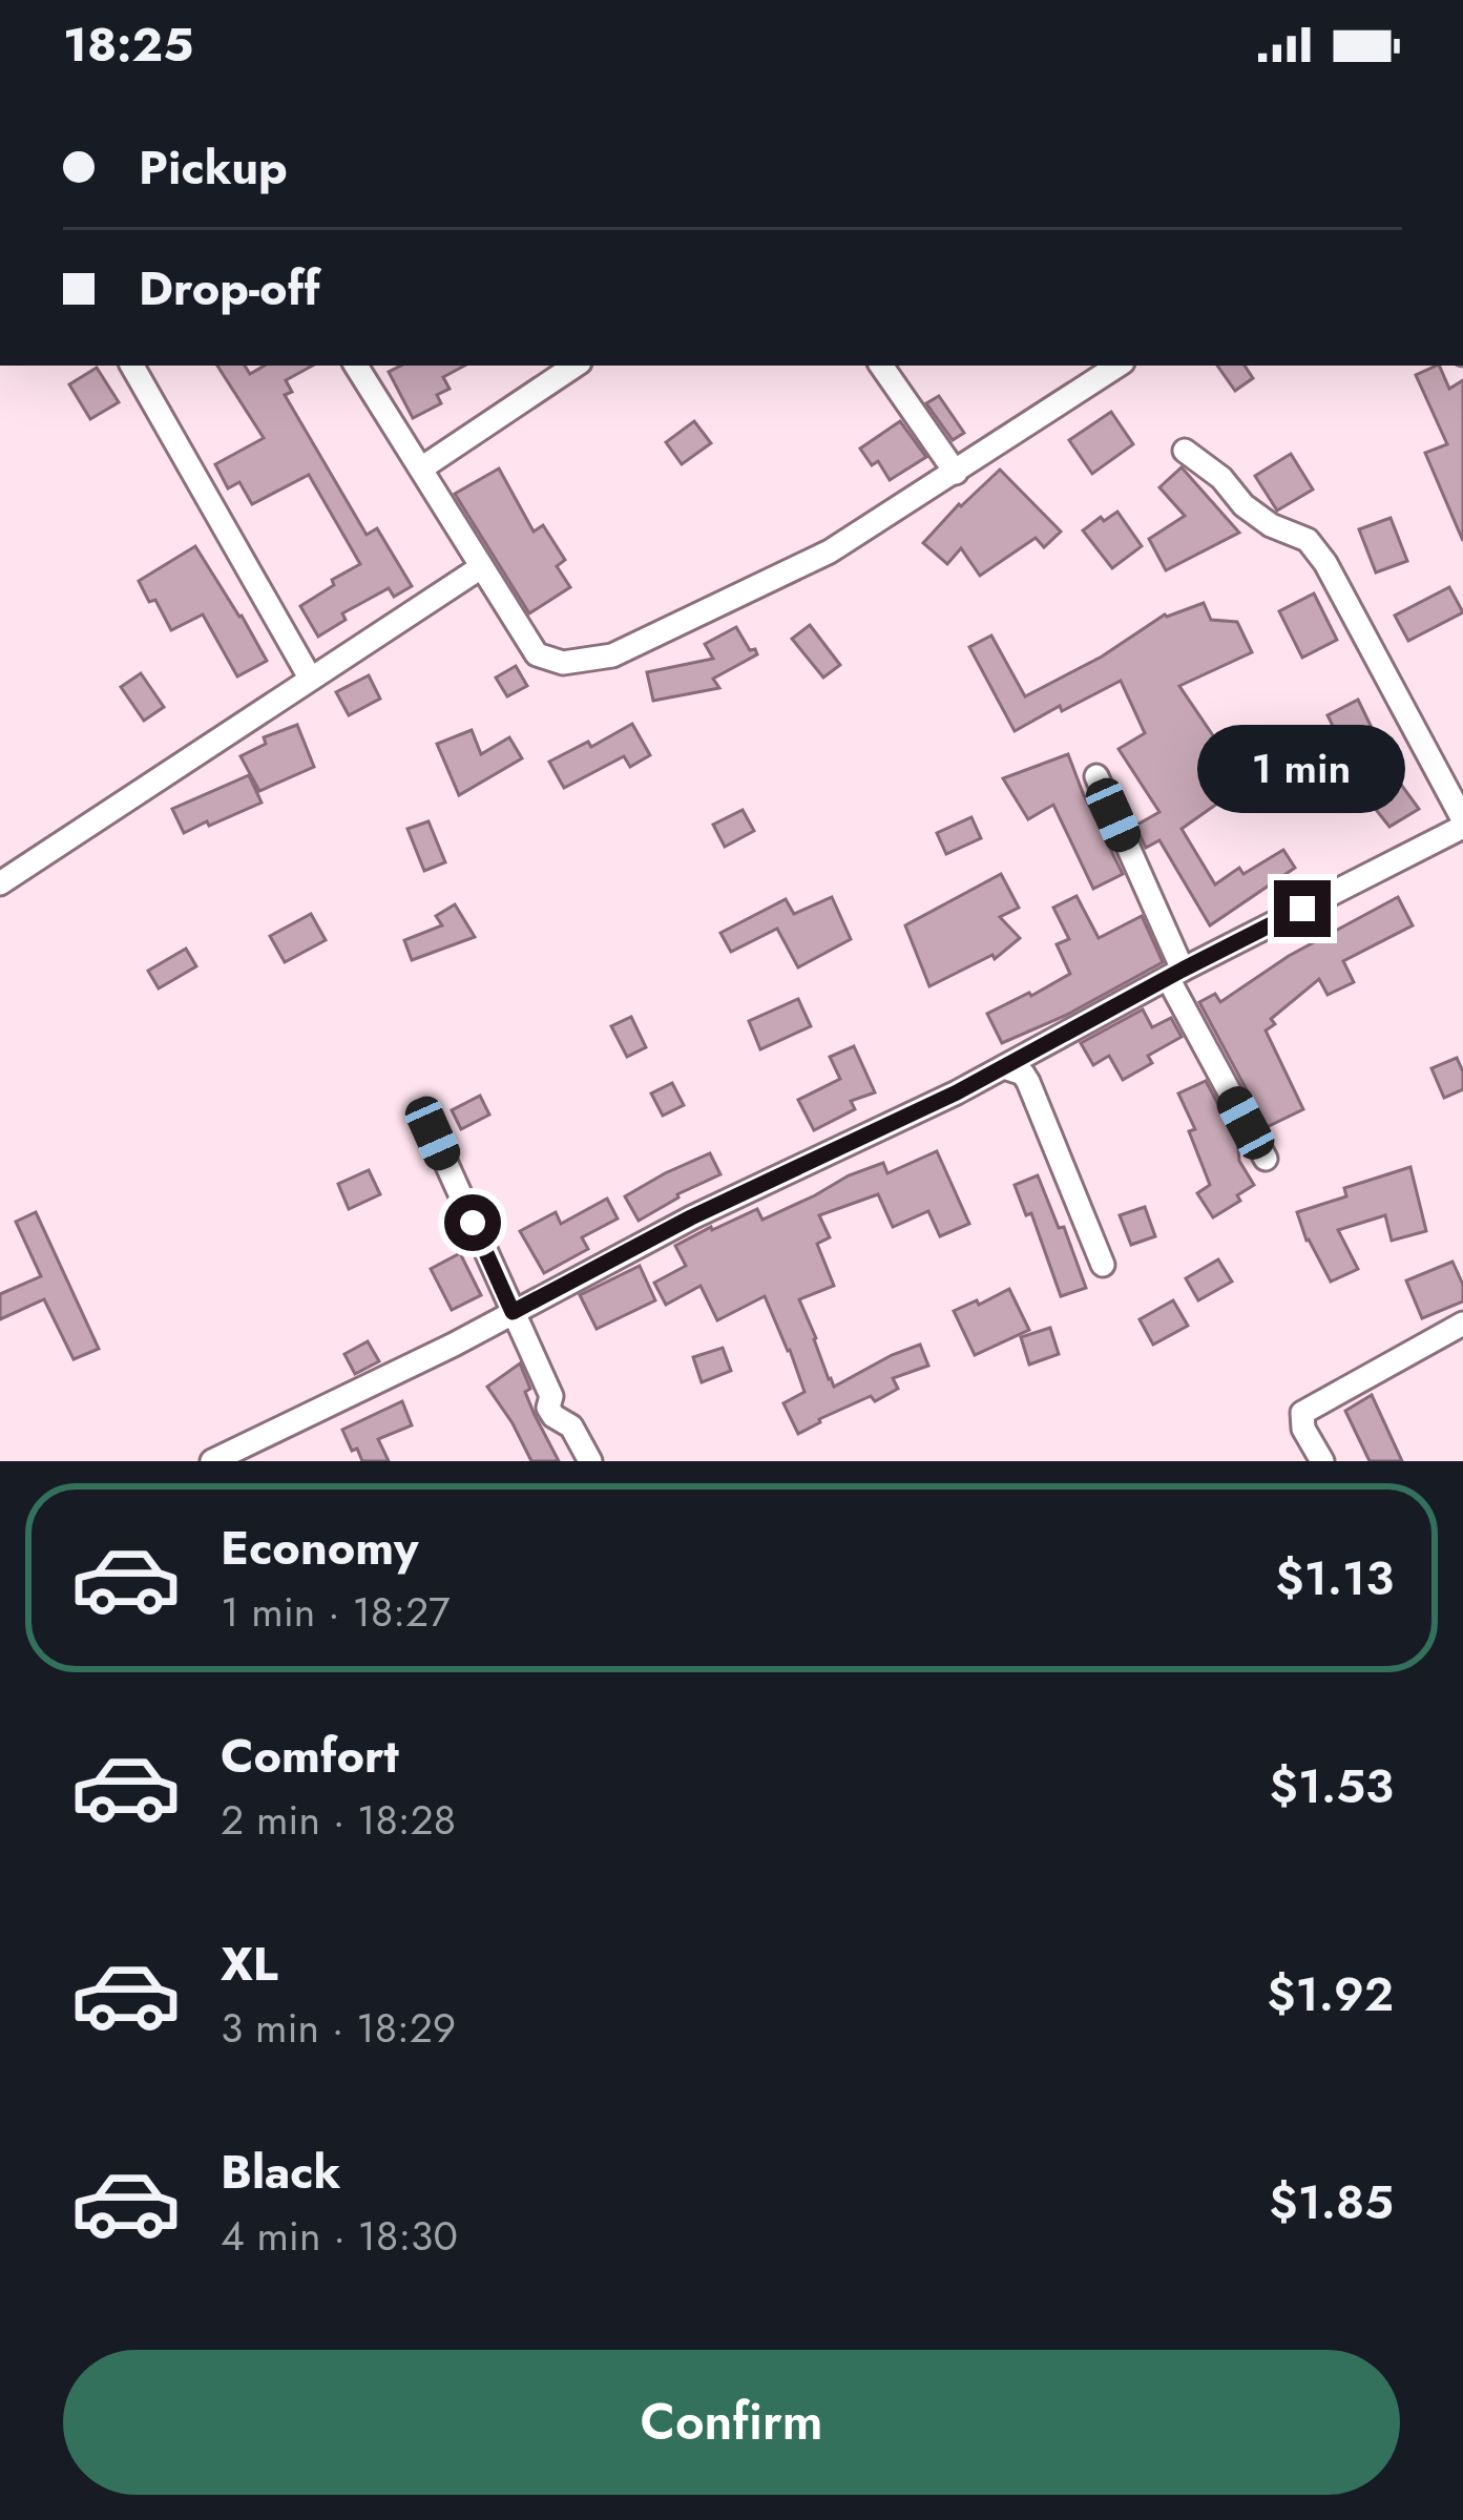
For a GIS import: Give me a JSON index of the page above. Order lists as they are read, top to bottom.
{
  "page": {
    "status": "18:25",
    "banner": ["Pickup", "Drop-off"],
    "bubble": "1 min",
    "list": [
      {
        "name": "Economy",
        "note": "1 min · 18:27",
        "value": "$1.13"
      },
      {
        "name": "Comfort",
        "note": "2 min · 18:28",
        "value": "$1.53"
      },
      {
        "name": "XL",
        "note": "3 min · 18:29",
        "value": "$1.92"
      },
      {
        "name": "Black",
        "note": "4 min · 18:30",
        "value": "$1.85"
      }
    ],
    "buttons": "Confirm"
  }
}
